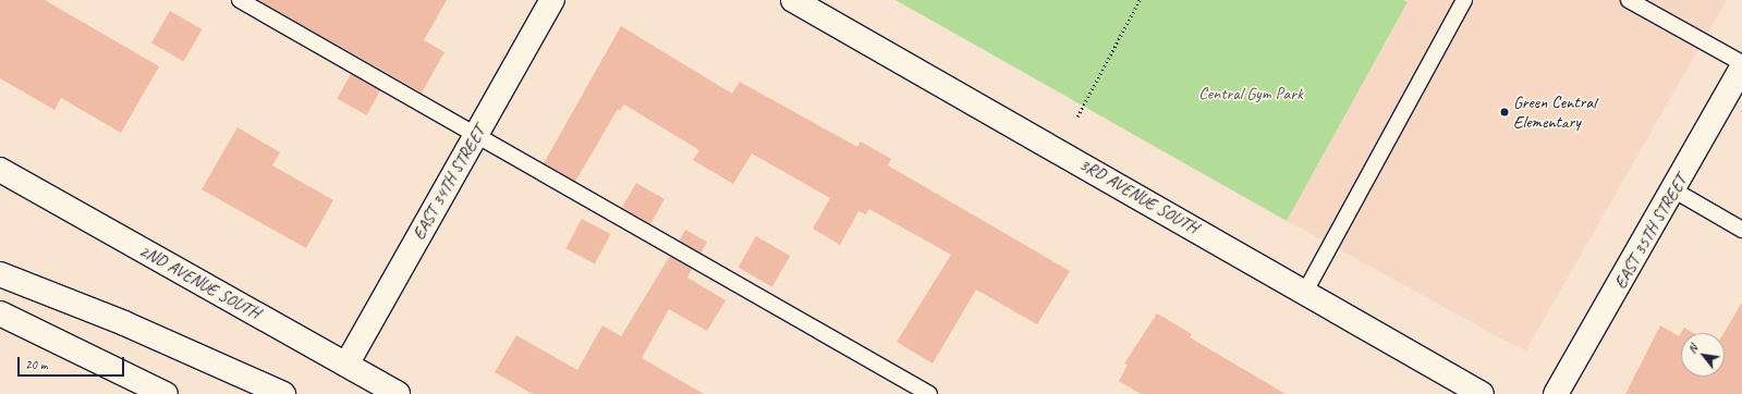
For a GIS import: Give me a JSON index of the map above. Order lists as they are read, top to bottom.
{
  "streets": {
    "main road": [
      "EAST 34TH STREET",
      "3RD AVENUE SOUTH",
      "EAST 35TH STREET",
      "2ND AVENUE SOUTH"
    ]
  },
  "crossings": [
    ["EAST 34TH STREET", "2ND AVENUE SOUTH"]
  ],
  "parks": ["Central Gym Park"],
  "places": ["Green Central Elementary"],
  "scale_bar": "20 m",
  "north": "top left"
}
